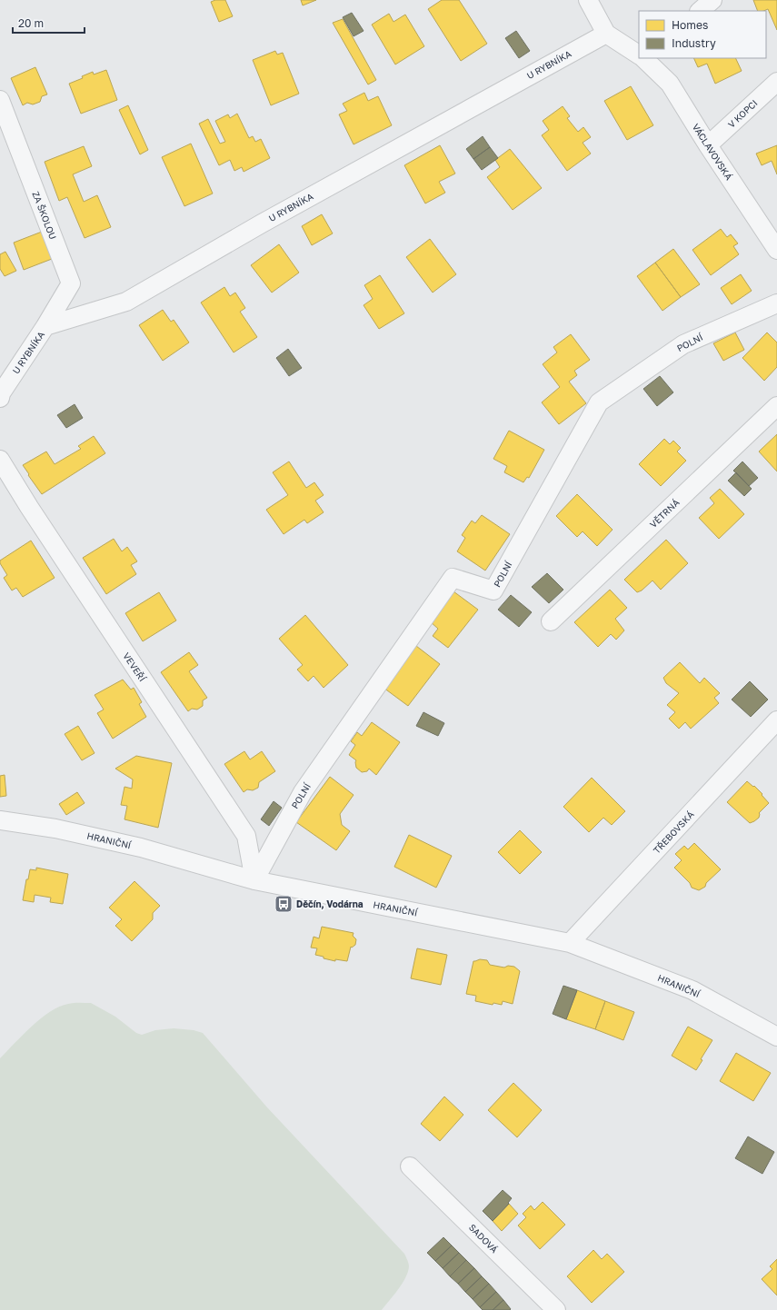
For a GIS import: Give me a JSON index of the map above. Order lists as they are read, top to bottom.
{
  "streets": {
    "street": [
      "U RYBNÍKA",
      "V KOPCI",
      "VÁCLAVOVSKÁ",
      "ZA ŠKOLOU",
      "POLNÍ",
      "VĚTRNÁ",
      "VEVEŘÍ",
      "TŘEBOVSKÁ",
      "HRANIČNÍ",
      "SADOVÁ"
    ]
  },
  "crossings": [
    ["U RYBNÍKA", "VÁCLAVOVSKÁ"],
    ["U RYBNÍKA", "ZA ŠKOLOU"],
    ["V KOPCI", "VÁCLAVOVSKÁ"],
    ["POLNÍ", "VEVEŘÍ"],
    ["POLNÍ", "HRANIČNÍ"],
    ["VEVEŘÍ", "HRANIČNÍ"],
    ["TŘEBOVSKÁ", "HRANIČNÍ"]
  ],
  "places": {
    "bus stop": ["Děčín, Vodárna"]
  },
  "legend": ["Homes", "Industry"],
  "scale_bar": "20 m"
}
